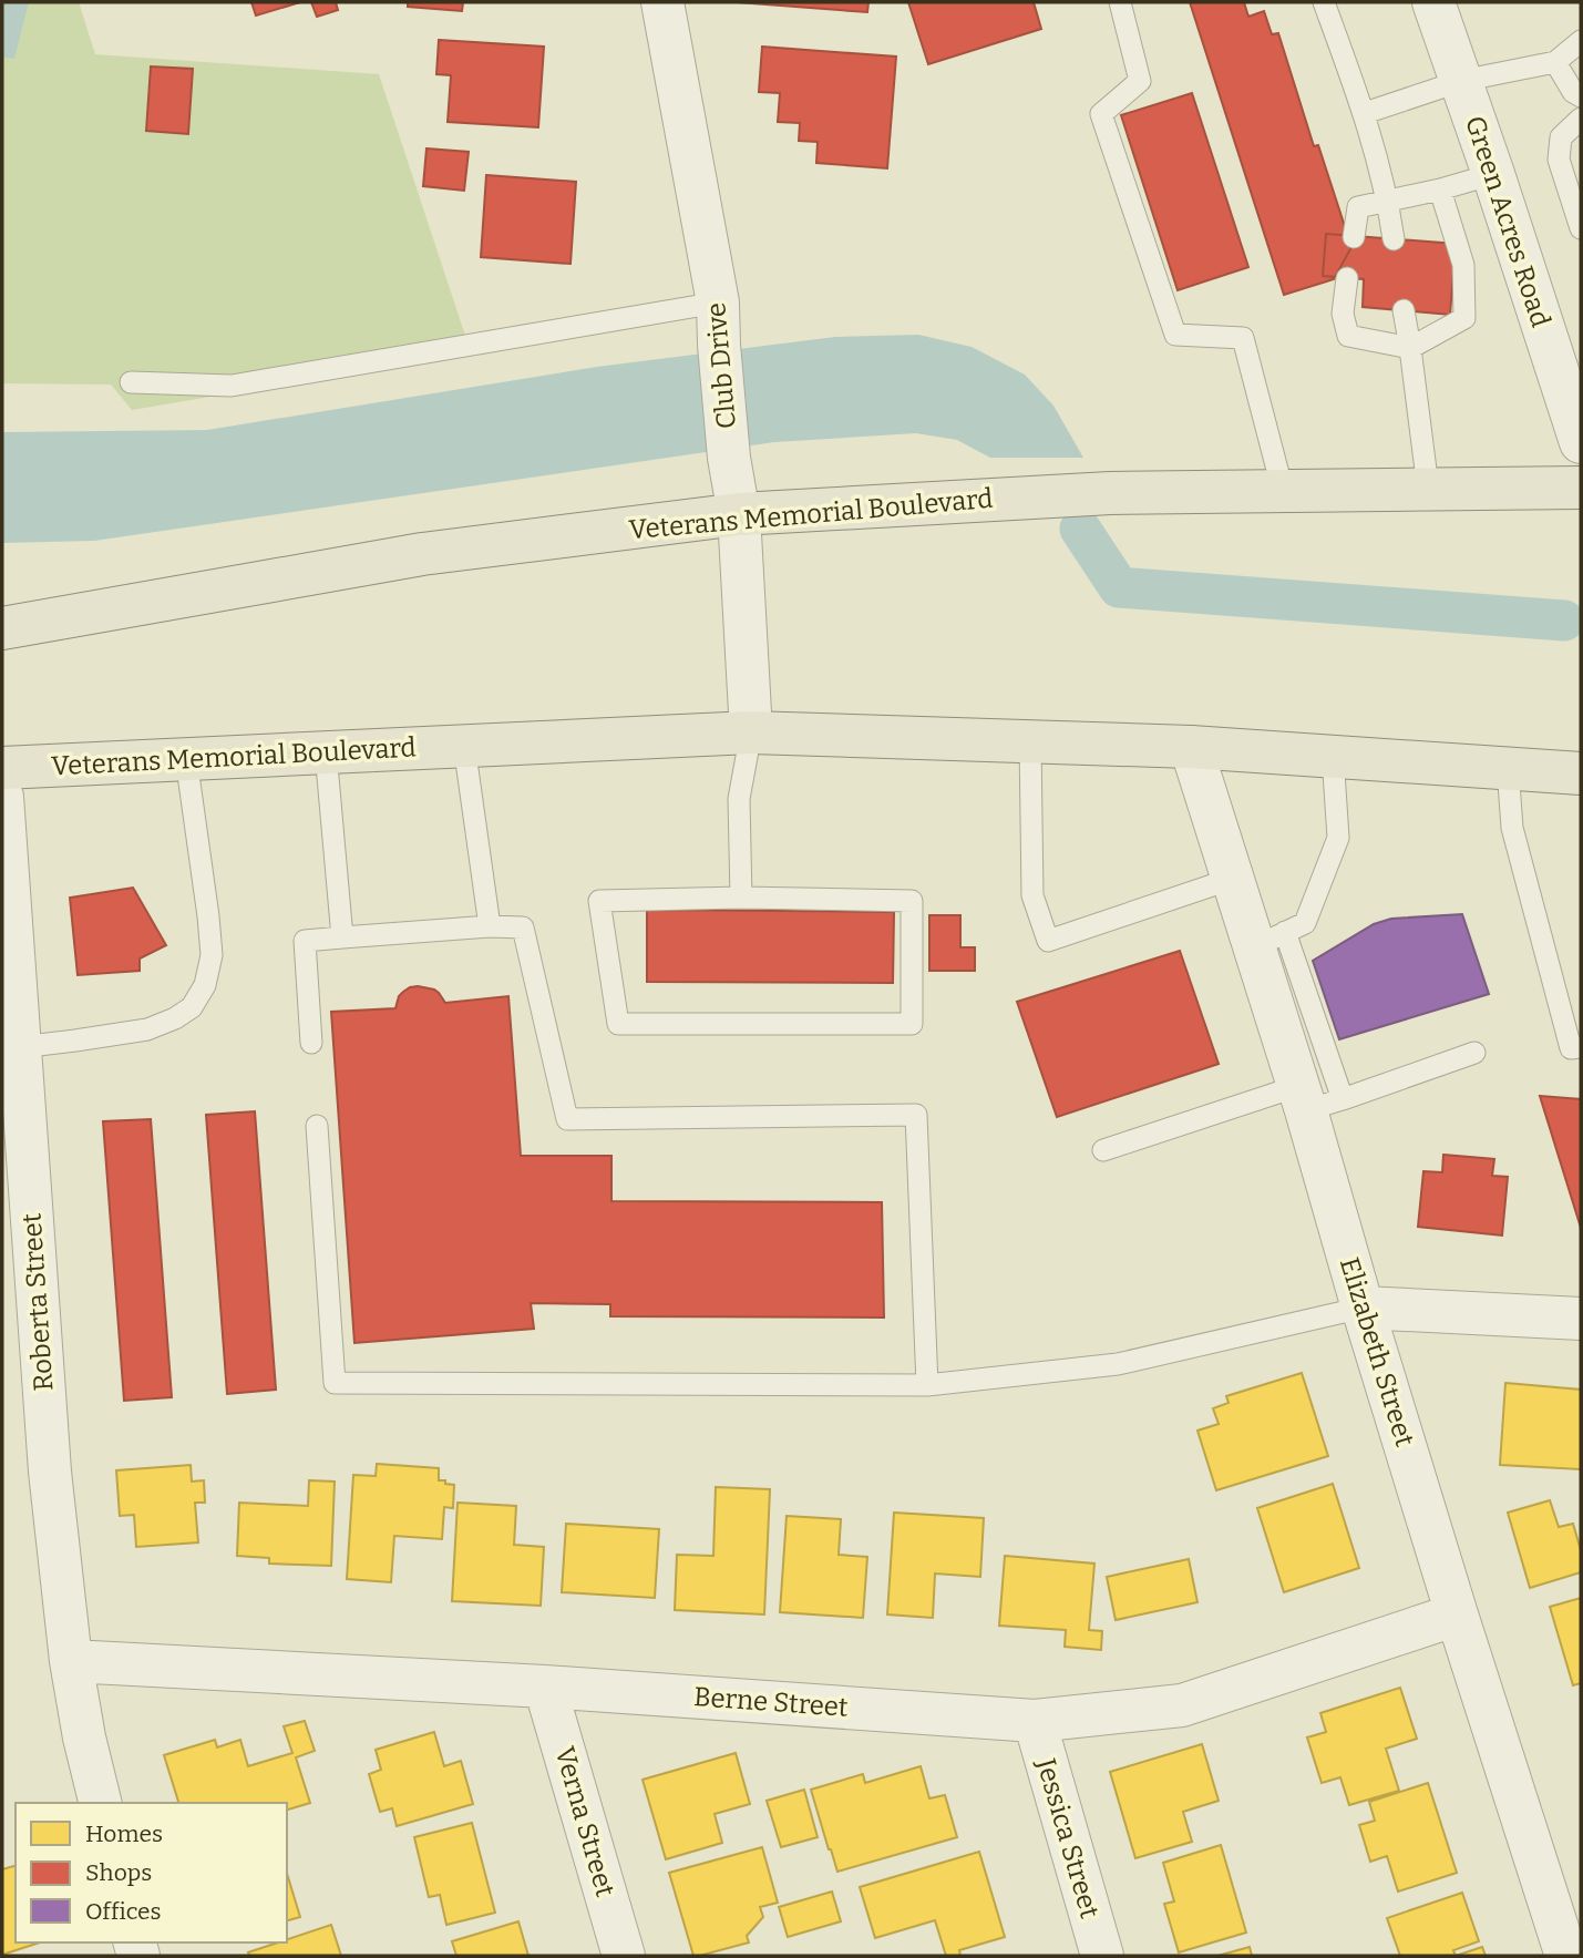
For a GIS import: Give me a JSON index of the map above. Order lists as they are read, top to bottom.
{
  "streets": {
    "main road": ["Veterans Memorial Boulevard"],
    "street": [
      "Green Acres Road",
      "Club Drive",
      "Roberta Street",
      "Elizabeth Street",
      "Berne Street",
      "Verna Street",
      "Jessica Street"
    ]
  },
  "crossings": [
    ["Club Drive", "Veterans Memorial Boulevard"],
    ["Veterans Memorial Boulevard", "Elizabeth Street"],
    ["Roberta Street", "Berne Street"],
    ["Elizabeth Street", "Berne Street"],
    ["Berne Street", "Verna Street"],
    ["Berne Street", "Jessica Street"]
  ],
  "legend": ["Homes", "Shops", "Offices"]
}
